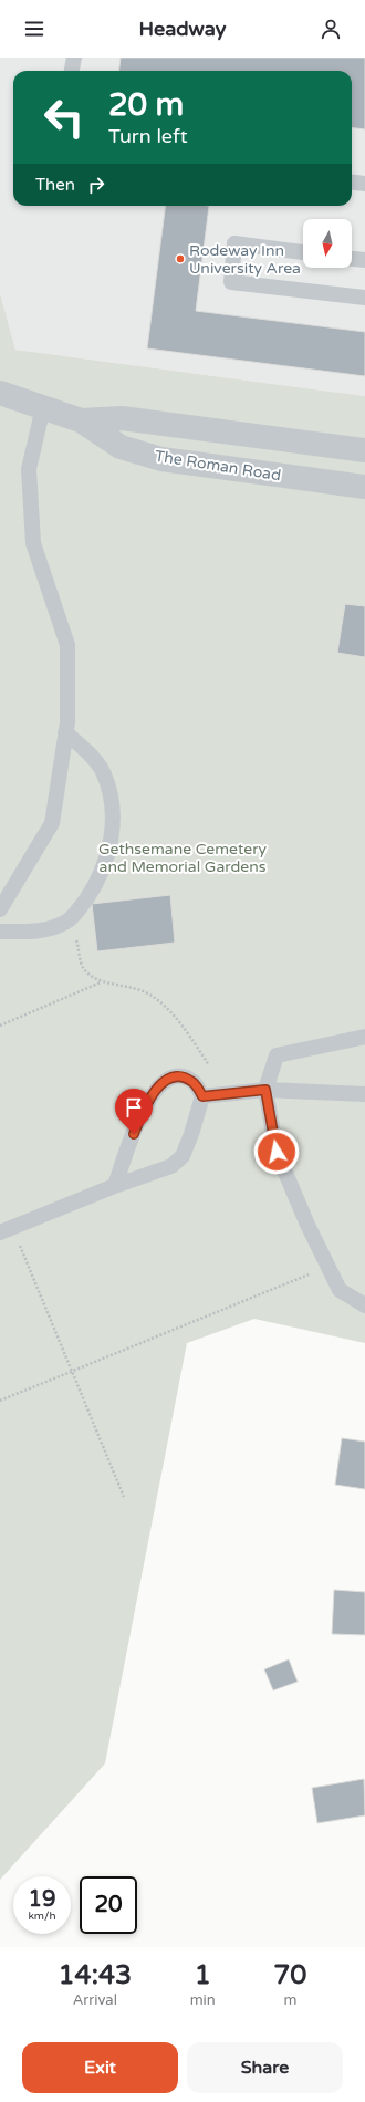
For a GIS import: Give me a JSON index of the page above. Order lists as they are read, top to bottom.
{
  "streets": {
    "street": ["The Roman Road"]
  },
  "parks": ["Gethsemane Cemetery and Memorial Gardens"],
  "places": ["Rodeway Inn University Area"],
  "north": "bottom",
  "page": {
    "header": "Headway",
    "turn": ["20 m", "Turn left"],
    "then": "Then",
    "speed": "19 km/h",
    "limit": "20",
    "eta": [
      "14:43",
      "Arrival",
      "1",
      "min",
      "70",
      "m"
    ],
    "buttons": ["Exit", "Share"]
  }
}
